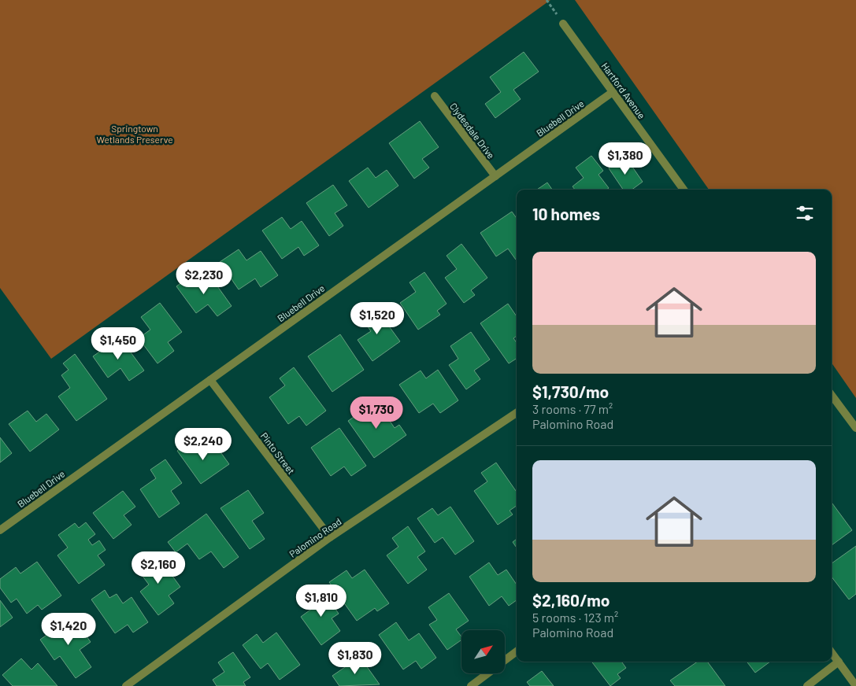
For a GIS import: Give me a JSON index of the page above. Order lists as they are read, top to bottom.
{
  "streets": {
    "street": [
      "Hartford Avenue",
      "Bluebell Drive",
      "Clydesdale Drive",
      "Pinto Street",
      "Palomino Road"
    ]
  },
  "crossings": [
    ["Hartford Avenue", "Bluebell Drive"],
    ["Bluebell Drive", "Clydesdale Drive"],
    ["Bluebell Drive", "Pinto Street"],
    ["Pinto Street", "Palomino Road"]
  ],
  "parks": ["Springtown Wetlands Preserve"],
  "north": "top right",
  "page": {
    "price": [
      "$1,380",
      "$2,230",
      "$1,520",
      "$1,450",
      "$1,730",
      "$2,240",
      "$2,160",
      "$1,810",
      "$1,420",
      "$1,830"
    ],
    "heading": "10 homes",
    "list": [
      {
        "name": "$1,730/mo",
        "note": "3 rooms · 77 m² · Palomino Road"
      },
      {
        "name": "$2,160/mo",
        "note": "5 rooms · 123 m² · Palomino Road"
      }
    ]
  }
}
